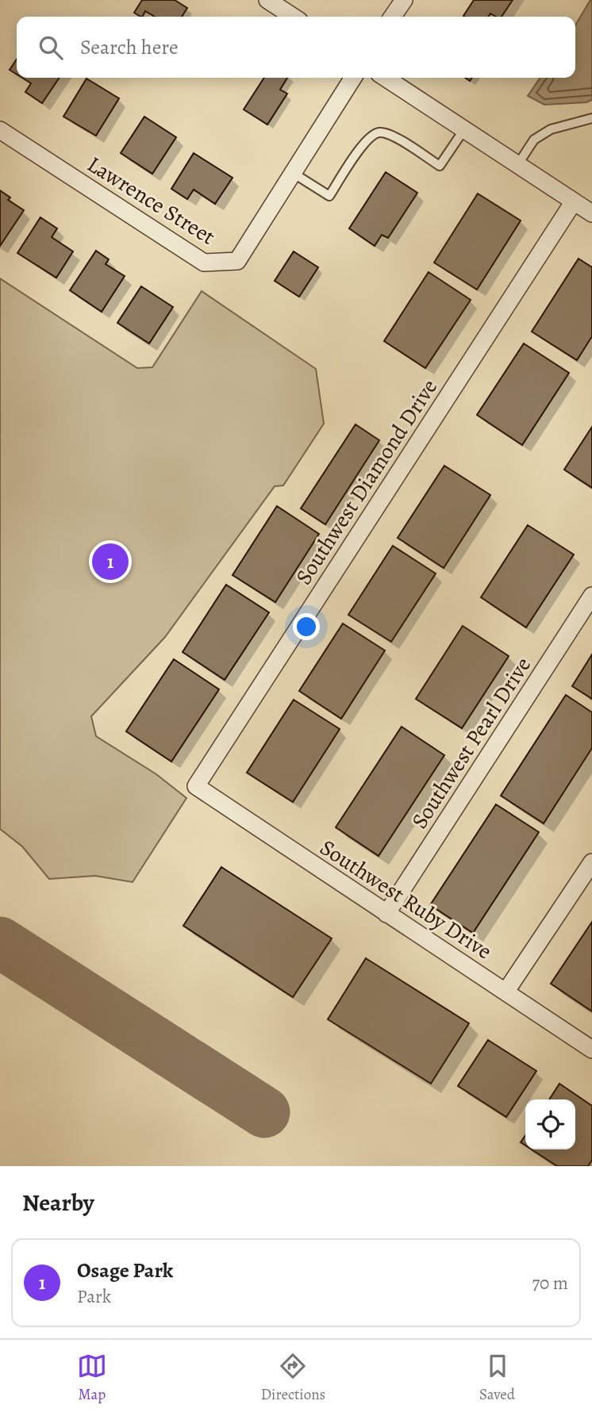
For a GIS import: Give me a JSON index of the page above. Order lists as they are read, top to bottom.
{
  "streets": {
    "street": [
      "Lawrence Street",
      "Southwest Diamond Drive",
      "Southwest Pearl Drive",
      "Southwest Ruby Drive"
    ]
  },
  "crossings": [
    ["Southwest Diamond Drive", "Southwest Ruby Drive"],
    ["Southwest Pearl Drive", "Southwest Ruby Drive"]
  ],
  "page": {
    "search": "Search here",
    "pins": "1",
    "heading": "Nearby",
    "list": [
      {
        "mark": "1",
        "name": "Osage Park",
        "note": "Park",
        "value": "70 m"
      }
    ],
    "nav": ["Map", "Directions", "Saved"]
  }
}
